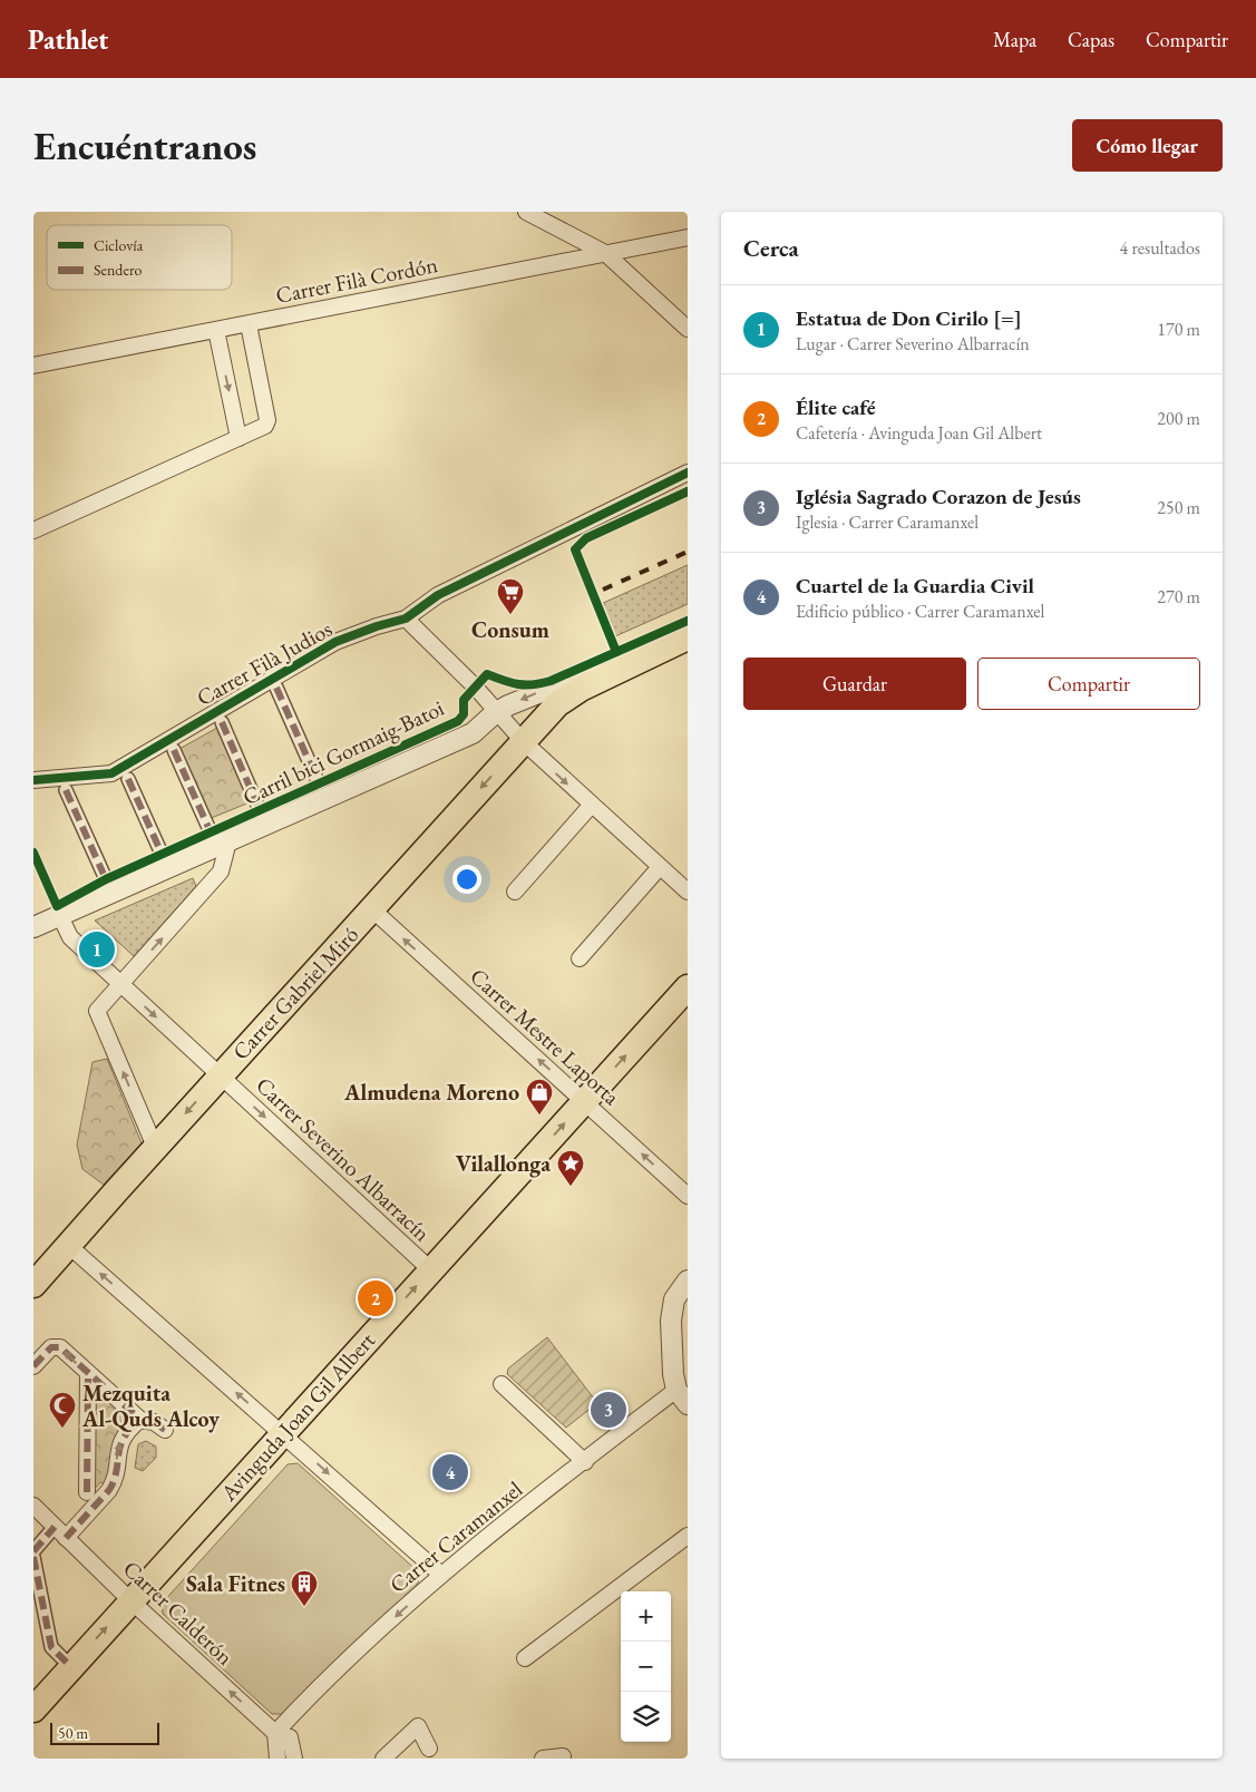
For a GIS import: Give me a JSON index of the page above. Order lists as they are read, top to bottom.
{
  "streets": {
    "main road": ["Carrer Gabriel Miró", "Avinguda Joan Gil Albert"],
    "street": [
      "Carrer Filà Cordón",
      "Carrer Filà Judios",
      "Carrer Mestre Laporta",
      "Carrer Severino Albarracín",
      "Carrer Caramanxel",
      "Carrer Calderón"
    ],
    "cycle path": ["Carril bici Gormaig-Batoi"]
  },
  "crossings": [
    ["Carrer Gabriel Miró", "Carrer Mestre Laporta"],
    ["Carrer Gabriel Miró", "Carrer Severino Albarracín"],
    ["Carrer Mestre Laporta", "Avinguda Joan Gil Albert"],
    ["Carrer Severino Albarracín", "Avinguda Joan Gil Albert"],
    ["Avinguda Joan Gil Albert", "Carrer Calderón"],
    ["Carrer Caramanxel", "Carrer Calderón"]
  ],
  "one_way": [
    "Carrer Mestre Laporta",
    "Carrer Severino Albarracín",
    "Avinguda Joan Gil Albert",
    "Carrer Caramanxel",
    "Carrer Calderón"
  ],
  "places": {
    "supermarket": ["Consum"],
    "shop": ["Almudena Moreno"],
    "place": ["Vilallonga"],
    "mosque": ["Mezquita Al-Quds Alcoy"],
    "building": ["Sala Fitnes"]
  },
  "legend": ["Ciclovía", "Sendero"],
  "scale_bar": "50 m",
  "page": {
    "header": "Pathlet",
    "nav": ["Mapa", "Capas", "Compartir"],
    "buttons": [
      "Cómo llegar",
      ["Guardar", "Compartir"]
    ],
    "title": "Encuéntranos",
    "heading": ["Cerca", "4 resultados"],
    "list": [
      {
        "mark": "1",
        "name": "Estatua de Don Cirilo [=]",
        "note": "Lugar · Carrer Severino Albarracín",
        "value": "170 m"
      },
      {
        "mark": "2",
        "name": "Élite café",
        "note": "Cafetería · Avinguda Joan Gil Albert",
        "value": "200 m"
      },
      {
        "mark": "3",
        "name": "Iglésia Sagrado Corazon de Jesús",
        "note": "Iglesia · Carrer Caramanxel",
        "value": "250 m"
      },
      {
        "mark": "4",
        "name": "Cuartel de la Guardia Civil",
        "note": "Edificio público · Carrer Caramanxel",
        "value": "270 m"
      }
    ],
    "pins": [
      "1",
      "2",
      "3",
      "4"
    ],
    "map_buttons": ["+", "−"],
    "scale": "50 m"
  }
}
